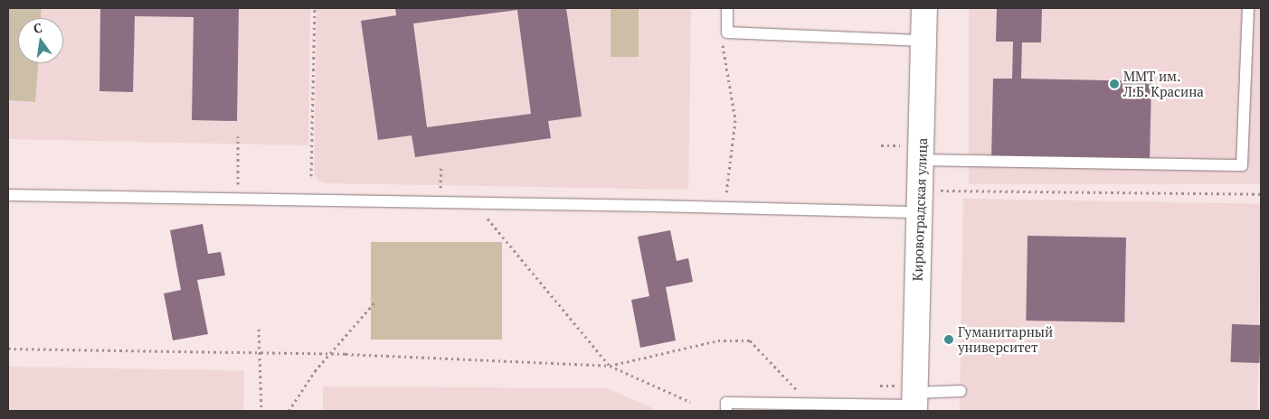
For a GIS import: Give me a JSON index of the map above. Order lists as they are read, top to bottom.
{
  "streets": {
    "street": ["Кировоградская улица"]
  },
  "places": ["ММТ им. Л.Б. Красина", "Гуманитарный университет"],
  "north": "top"
}
